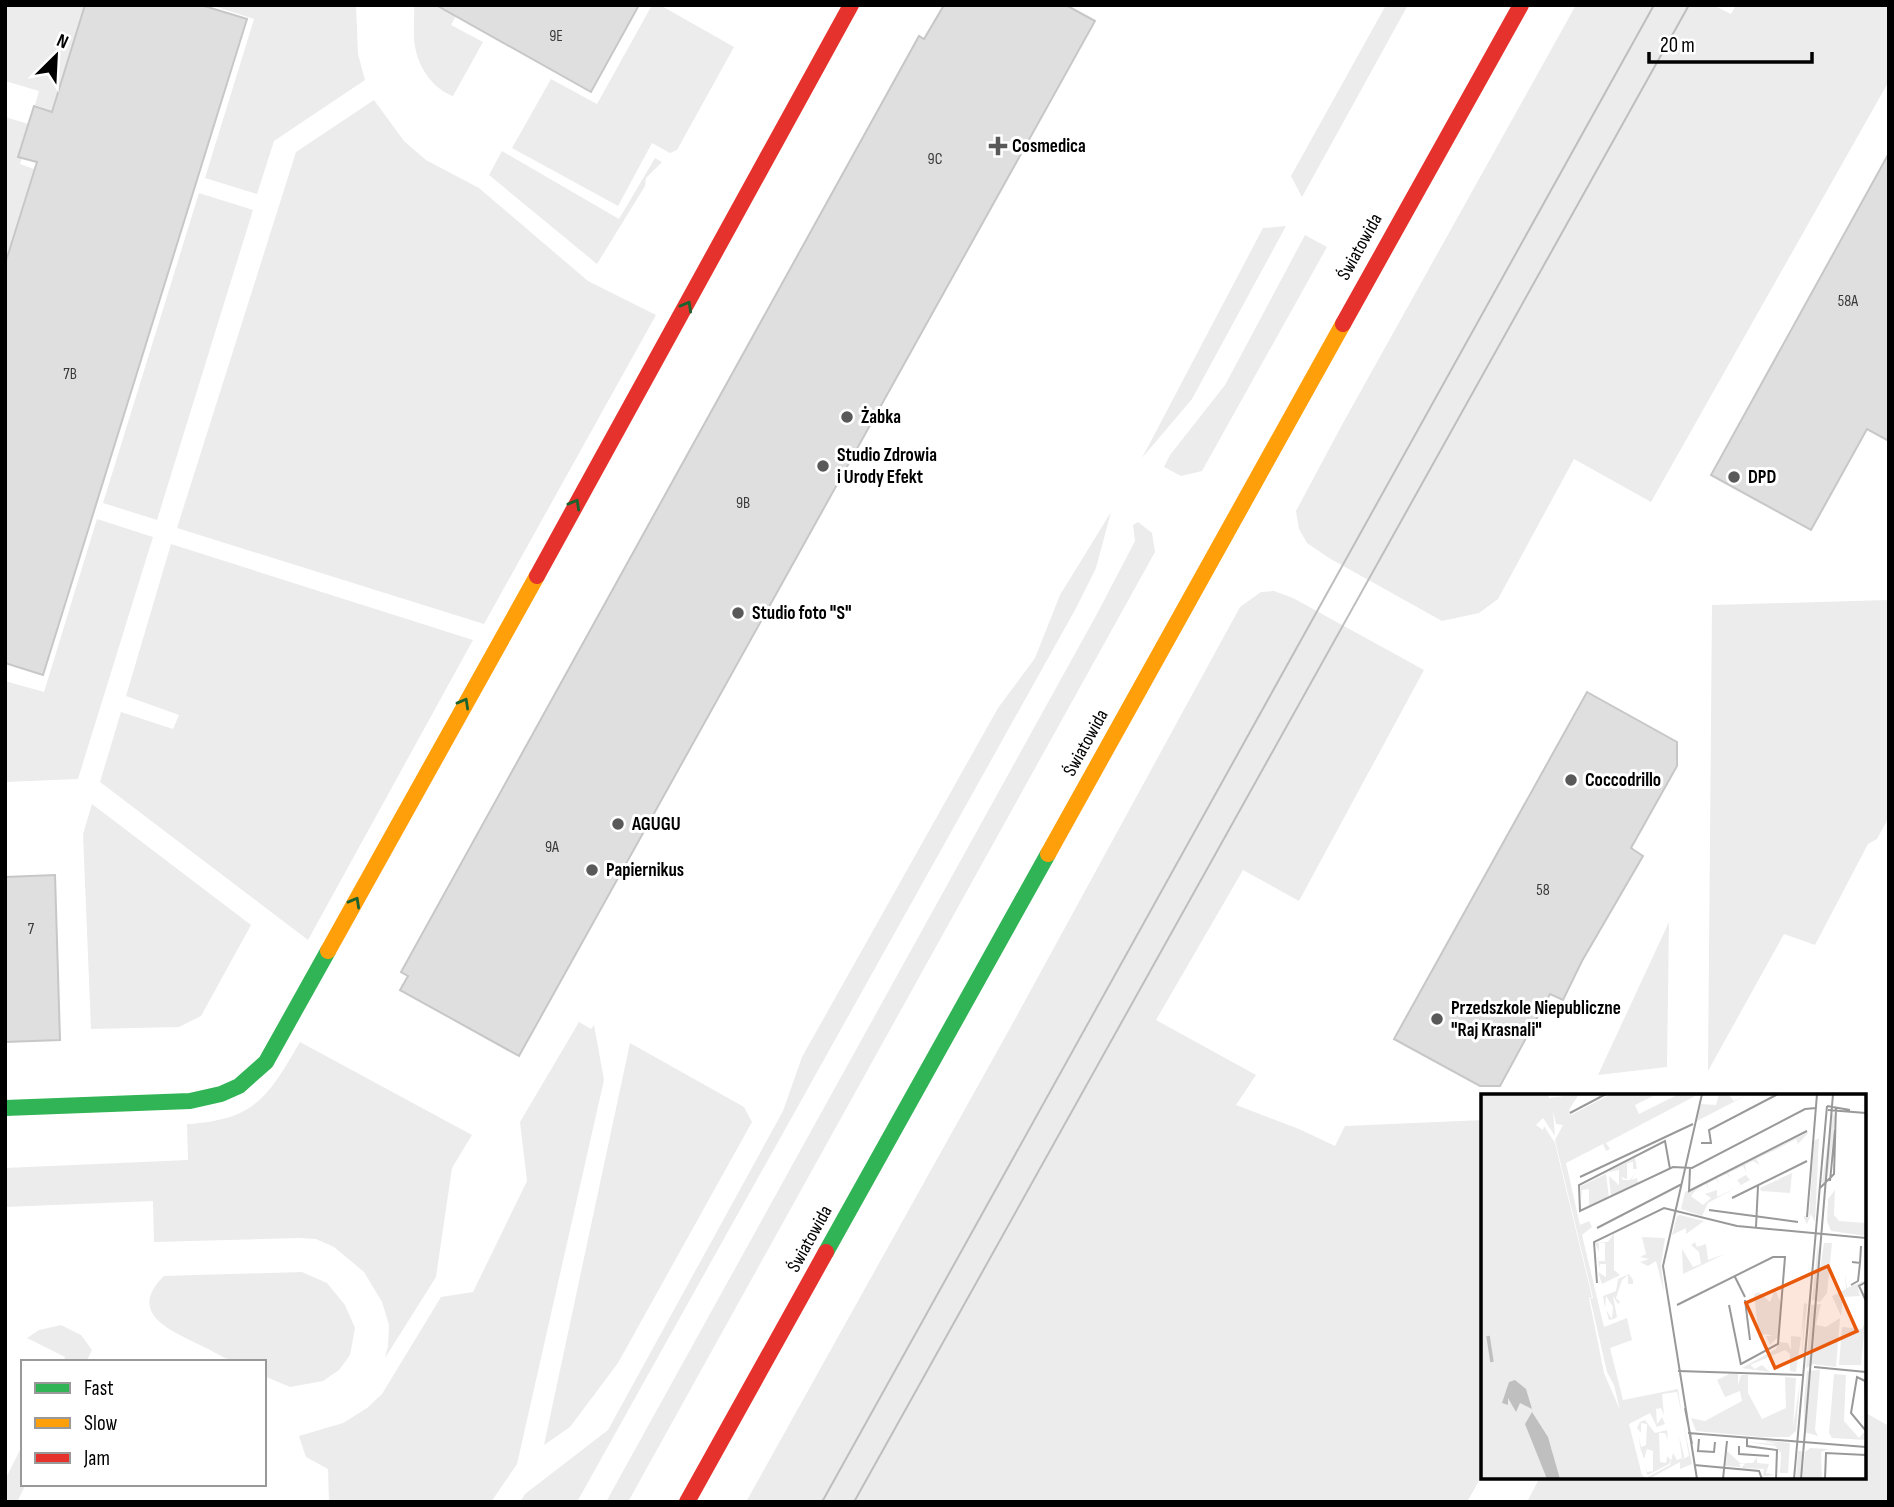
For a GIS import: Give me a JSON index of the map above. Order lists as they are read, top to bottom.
{
  "streets": {
    "street": ["Światowida"]
  },
  "places": {
    "health": ["Cosmedica"],
    "other": [
      "Żabka",
      "Studio Zdrowia i Urody Efekt",
      "DPD",
      "Studio foto \"S\"",
      "Coccodrillo",
      "AGUGU",
      "Papiernikus",
      "Przedszkole Niepubliczne \"Raj Krasnali\""
    ]
  },
  "house_numbers": [
    "9E",
    "9C",
    "58A",
    "7B",
    "9B",
    "9A",
    "58",
    "7"
  ],
  "legend": ["Fast", "Slow", "Jam"],
  "scale_bar": "20 m",
  "north": "top right"
}
